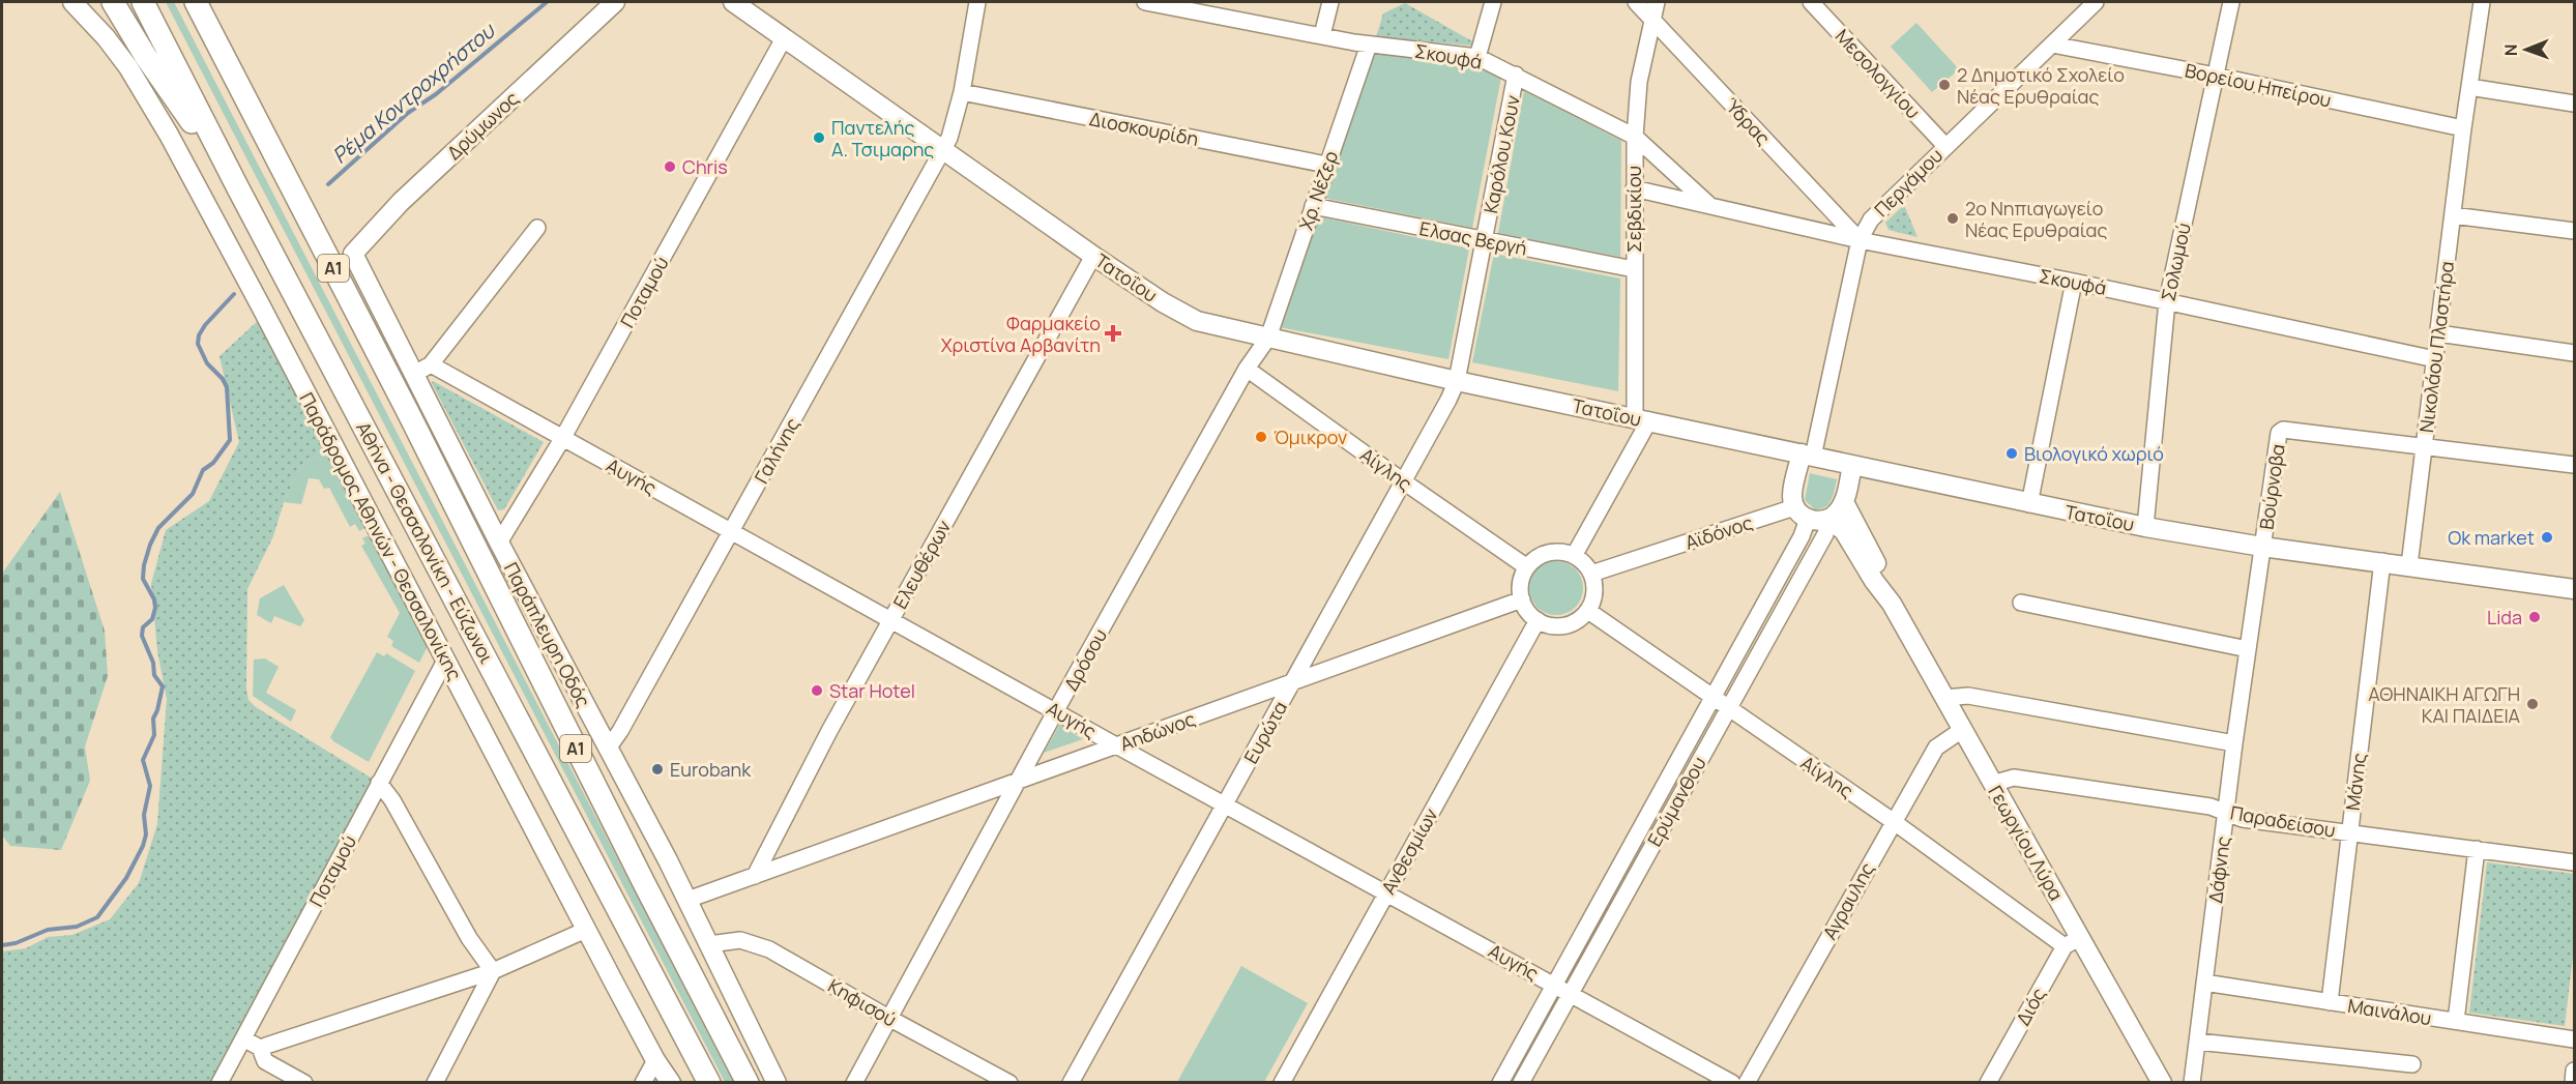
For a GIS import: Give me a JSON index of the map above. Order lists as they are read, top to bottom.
{
  "streets": {
    "highway": ["Α1", "Αθήνα - Θεσσαλονίκη - Εύζωνοι"],
    "main road": [
      "Δρύμωνος",
      "Τατοΐου",
      "Παράδρομος Αθηνών - Θεσσαλονίκης",
      "Παράπλευρη Οδός",
      "Ερύμανθου",
      "Γεωργίου Λύρα"
    ],
    "street": [
      "Σκουφά",
      "Μεσολογγίου",
      "Βορείου Ηπείρου",
      "Ύδρας",
      "Διοσκουρίδη",
      "Καρόλου Κουν",
      "Περγάμου",
      "Χρ. Νέζερ",
      "Σεβδικίου",
      "Ελσας Βεργή",
      "Σολωμού",
      "Ποταμού",
      "Νικολάου Πλαστήρα",
      "Γαλήνης",
      "Αίγλης",
      "Αυγής",
      "Βούρνοβα",
      "Αϊδόνος",
      "Ελευθέρων",
      "Δρόσου",
      "Αηδώνος",
      "Ευρώτα",
      "Μάνης",
      "Παραδείσου",
      "Ανθεσμίων",
      "Δάφνης",
      "Αγραυλης",
      "Κηφισού",
      "Διός",
      "Μαινάλου"
    ]
  },
  "crossings": [
    ["Σκουφά", "Ύδρας"],
    ["Σκουφά", "Καρόλου Κουν"],
    ["Σκουφά", "Περγάμου"],
    ["Σκουφά", "Χρ. Νέζερ"],
    ["Σκουφά", "Σεβδικίου"],
    ["Σκουφά", "Σολωμού"],
    ["Σκουφά", "Νικολάου Πλαστήρα"],
    ["Μεσολογγίου", "Περγάμου"],
    ["Βορείου Ηπείρου", "Περγάμου"],
    ["Βορείου Ηπείρου", "Σολωμού"],
    ["Βορείου Ηπείρου", "Νικολάου Πλαστήρα"],
    ["Ύδρας", "Περγάμου"],
    ["Ύδρας", "Σεβδικίου"],
    ["Δρύμωνος", "Παράπλευρη Οδός"],
    ["Διοσκουρίδη", "Χρ. Νέζερ"],
    ["Διοσκουρίδη", "Γαλήνης"],
    ["Καρόλου Κουν", "Ελσας Βεργή"],
    ["Καρόλου Κουν", "Τατοΐου"],
    ["Καρόλου Κουν", "Ευρώτα"],
    ["Περγάμου", "Τατοΐου"],
    ["Περγάμου", "Αϊδόνος"],
    ["Περγάμου", "Ερύμανθου"],
    ["Περγάμου", "Γεωργίου Λύρα"],
    ["Χρ. Νέζερ", "Ελσας Βεργή"],
    ["Χρ. Νέζερ", "Τατοΐου"],
    ["Χρ. Νέζερ", "Δρόσου"],
    ["Σεβδικίου", "Ελσας Βεργή"],
    ["Σεβδικίου", "Τατοΐου"],
    ["Σολωμού", "Τατοΐου"],
    ["Τατοΐου", "Ποταμού"],
    ["Τατοΐου", "Νικολάου Πλαστήρα"],
    ["Τατοΐου", "Γαλήνης"],
    ["Τατοΐου", "Βούρνοβα"],
    ["Τατοΐου", "Αϊδόνος"],
    ["Τατοΐου", "Ελευθέρων"],
    ["Τατοΐου", "Δρόσου"],
    ["Τατοΐου", "Ευρώτα"],
    ["Τατοΐου", "Μάνης"],
    ["Τατοΐου", "Ερύμανθου"],
    ["Τατοΐου", "Γεωργίου Λύρα"],
    ["Τατοΐου", "Δάφνης"],
    ["Ποταμού", "Αυγής"],
    ["Ποταμού", "Παράδρομος Αθηνών - Θεσσαλονίκης"],
    ["Ποταμού", "Παράπλευρη Οδός"],
    ["Νικολάου Πλαστήρα", "Βούρνοβα"],
    ["Γαλήνης", "Αυγής"],
    ["Γαλήνης", "Παράπλευρη Οδός"],
    ["Αίγλης", "Αϊδόνος"],
    ["Αίγλης", "Δρόσου"],
    ["Αίγλης", "Αηδώνος"],
    ["Αίγλης", "Ευρώτα"],
    ["Αίγλης", "Ερύμανθου"],
    ["Αίγλης", "Γεωργίου Λύρα"],
    ["Αίγλης", "Ανθεσμίων"],
    ["Αίγλης", "Αγραυλης"],
    ["Αίγλης", "Διός"],
    ["Αυγής", "Ελευθέρων"],
    ["Αυγής", "Δρόσου"],
    ["Αυγής", "Αηδώνος"],
    ["Αυγής", "Ευρώτα"],
    ["Αυγής", "Ερύμανθου"],
    ["Αυγής", "Ανθεσμίων"],
    ["Βούρνοβα", "Δάφνης"],
    ["Αϊδόνος", "Αηδώνος"],
    ["Αϊδόνος", "Ερύμανθου"],
    ["Αϊδόνος", "Γεωργίου Λύρα"],
    ["Αϊδόνος", "Ανθεσμίων"],
    ["Ελευθέρων", "Αηδώνος"],
    ["Παράπλευρη Οδός", "Αηδώνος"],
    ["Παράπλευρη Οδός", "Κηφισού"],
    ["Δρόσου", "Αηδώνος"],
    ["Δρόσου", "Κηφισού"],
    ["Αηδώνος", "Ευρώτα"],
    ["Αηδώνος", "Ανθεσμίων"],
    ["Μάνης", "Παραδείσου"],
    ["Μάνης", "Μαινάλου"],
    ["Ερύμανθου", "Γεωργίου Λύρα"],
    ["Παραδείσου", "Γεωργίου Λύρα"],
    ["Παραδείσου", "Δάφνης"],
    ["Γεωργίου Λύρα", "Αγραυλης"],
    ["Γεωργίου Λύρα", "Διός"],
    ["Δάφνης", "Μαινάλου"]
  ],
  "water": ["Ρέμα Κοντροχρήστου"],
  "places": {
    "other": [
      "2 Δημοτικό Σχολείο Νέας Ερυθραίας",
      "Παντελής Α. Τσιμαρης",
      "Chris",
      "2ο Νηπιαγωγείο Νέας Ερυθραίας",
      "Όμικρον",
      "Βιολογικό χωριό",
      "Ok market",
      "Lida",
      "Star Hotel",
      "ΑΘΗΝΑΙΚΗ ΑΓΩΓΗ ΚΑΙ ΠΑΙΔΕΙΑ",
      "Eurobank"
    ],
    "health": ["Φαρμακείο Χριστίνα Αρβανίτη"]
  },
  "north": "left"
}
